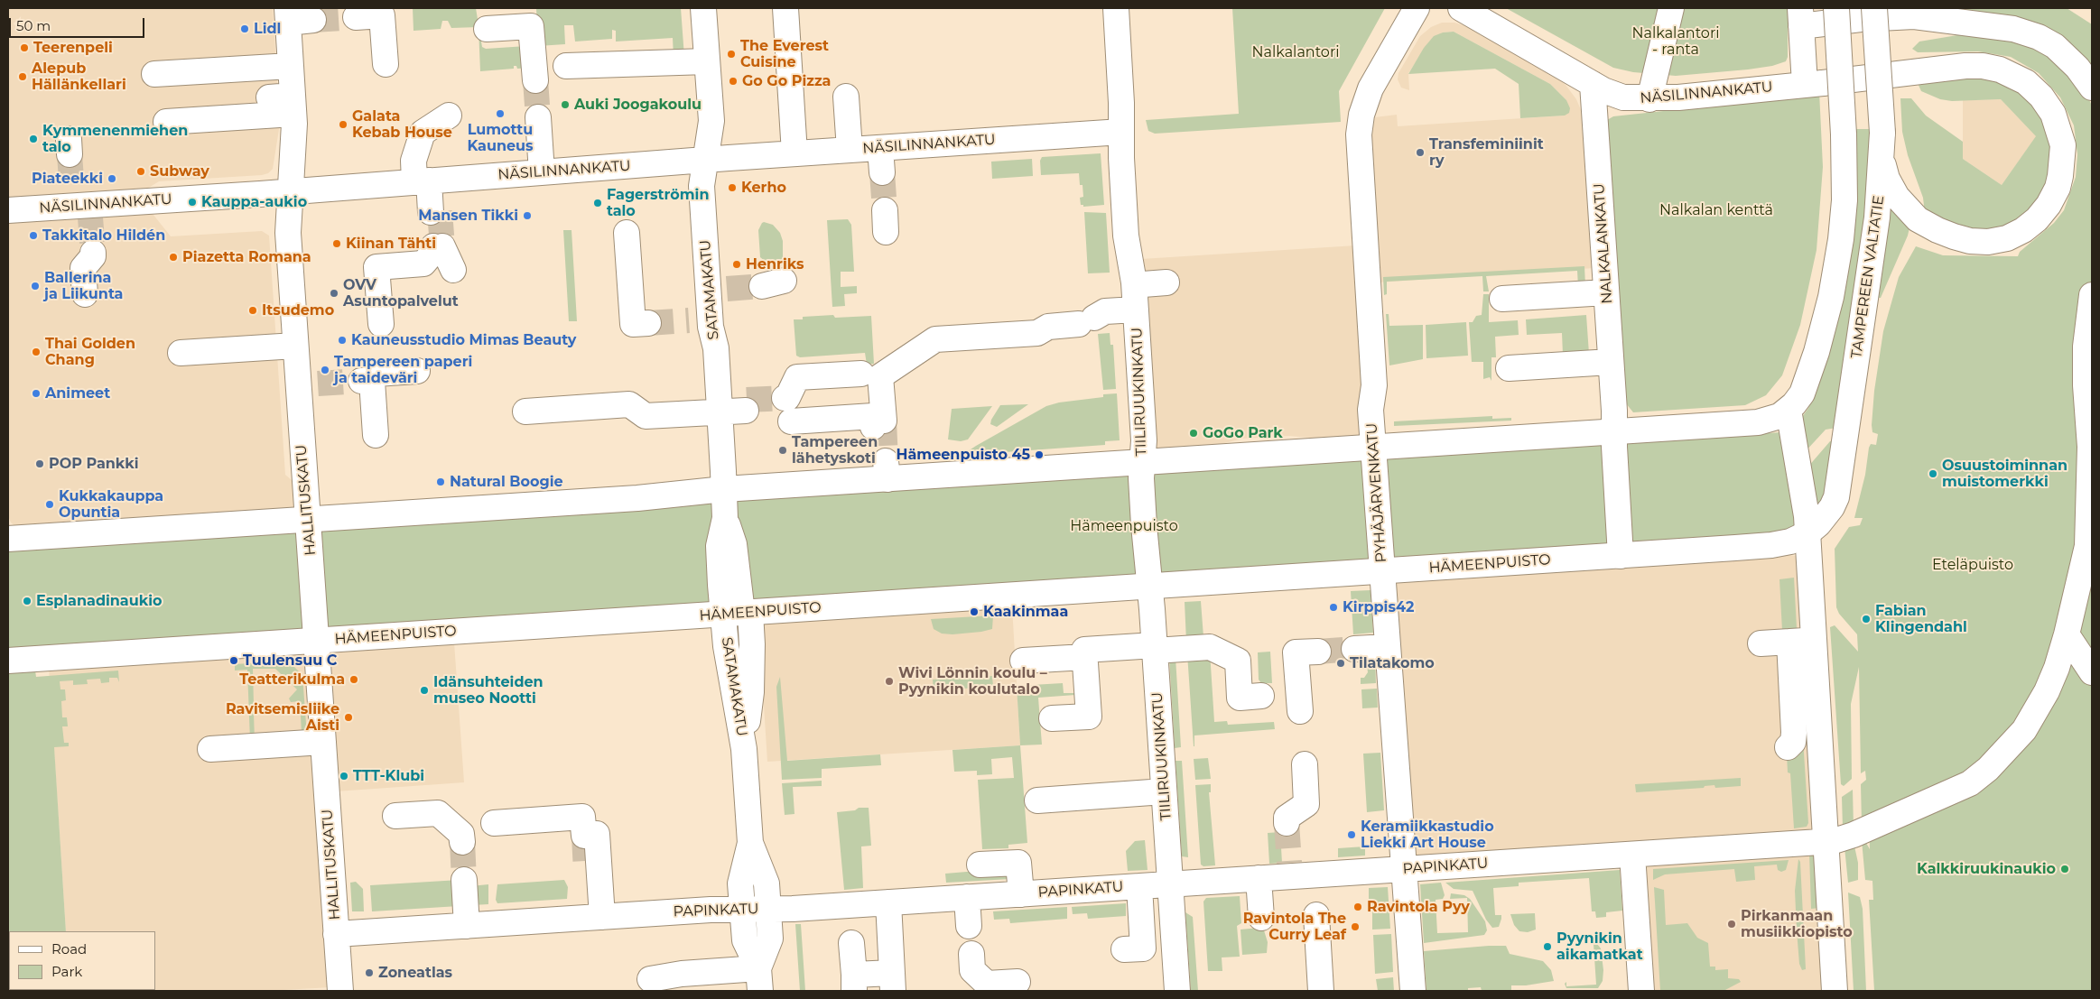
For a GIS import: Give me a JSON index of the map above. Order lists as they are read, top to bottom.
{
  "streets": {
    "street": [
      "NÄSILINNANKATU",
      "NALKALANKATU",
      "TAMPEREEN VALTATIE",
      "SATAMAKATU",
      "TIILIRUUKINKATU",
      "PYHÄJÄRVENKATU",
      "HALLITUSKATU",
      "HÄMEENPUISTO",
      "PAPINKATU"
    ]
  },
  "crossings": [
    ["NÄSILINNANKATU", "NALKALANKATU"],
    ["NÄSILINNANKATU", "TAMPEREEN VALTATIE"],
    ["NÄSILINNANKATU", "SATAMAKATU"],
    ["NÄSILINNANKATU", "TIILIRUUKINKATU"],
    ["NÄSILINNANKATU", "HALLITUSKATU"],
    ["NALKALANKATU", "HÄMEENPUISTO"],
    ["TAMPEREEN VALTATIE", "HÄMEENPUISTO"],
    ["SATAMAKATU", "HÄMEENPUISTO"],
    ["SATAMAKATU", "PAPINKATU"],
    ["TIILIRUUKINKATU", "HÄMEENPUISTO"],
    ["TIILIRUUKINKATU", "PAPINKATU"],
    ["PYHÄJÄRVENKATU", "HÄMEENPUISTO"],
    ["PYHÄJÄRVENKATU", "PAPINKATU"],
    ["HALLITUSKATU", "HÄMEENPUISTO"],
    ["HALLITUSKATU", "PAPINKATU"]
  ],
  "parks": [
    "Nalkalantori - ranta",
    "Nalkalantori",
    "Nalkalan kenttä",
    "Hämeenpuisto",
    "Eteläpuisto"
  ],
  "places": [
    "Lidl",
    "Teerenpeli",
    "The Everest Cuisine",
    "Alepub Hällänkellari",
    "Go Go Pizza",
    "Auki Joogakoulu",
    "Lumottu Kauneus",
    "Galata Kebab House",
    "Kymmenenmiehen talo",
    "Transfeminiinit ry",
    "Subway",
    "Piateekki",
    "Kerho",
    "Kauppa-aukio",
    "Fagerströmin talo",
    "Mansen Tikki",
    "Takkitalo Hildén",
    "Kiinan Tähti",
    "Piazetta Romana",
    "Henriks",
    "Ballerina ja Liikunta",
    "OVV Asuntopalvelut",
    "Itsudemo",
    "Kauneusstudio Mimas Beauty",
    "Thai Golden Chang",
    "Tampereen paperi ja taideväri",
    "Animeet",
    "GoGo Park",
    "Tampereen lähetyskoti",
    "Hämeenpuisto 45",
    "POP Pankki",
    "Osuustoiminnan muistomerkki",
    "Natural Boogie",
    "Kukkakauppa Opuntia",
    "Esplanadinaukio",
    "Kirppis42",
    "Kaakinmaa",
    "Fabian Klingendahl",
    "Tuulensuu C",
    "Tilatakomo",
    "Teatterikulma",
    "Wivi Lönnin koulu – Pyynikin koulutalo",
    "Idänsuhteiden museo Nootti",
    "Ravitsemisliike Aisti",
    "TTT-Klubi",
    "Keramiikkastudio Liekki Art House",
    "Kalkkiruukinaukio",
    "Ravintola Pyy",
    "Pirkanmaan musiikkiopisto",
    "Ravintola The Curry Leaf",
    "Pyynikin aikamatkat",
    "Zoneatlas"
  ],
  "legend": ["Road", "Park"],
  "scale_bar": "50 m"
}
